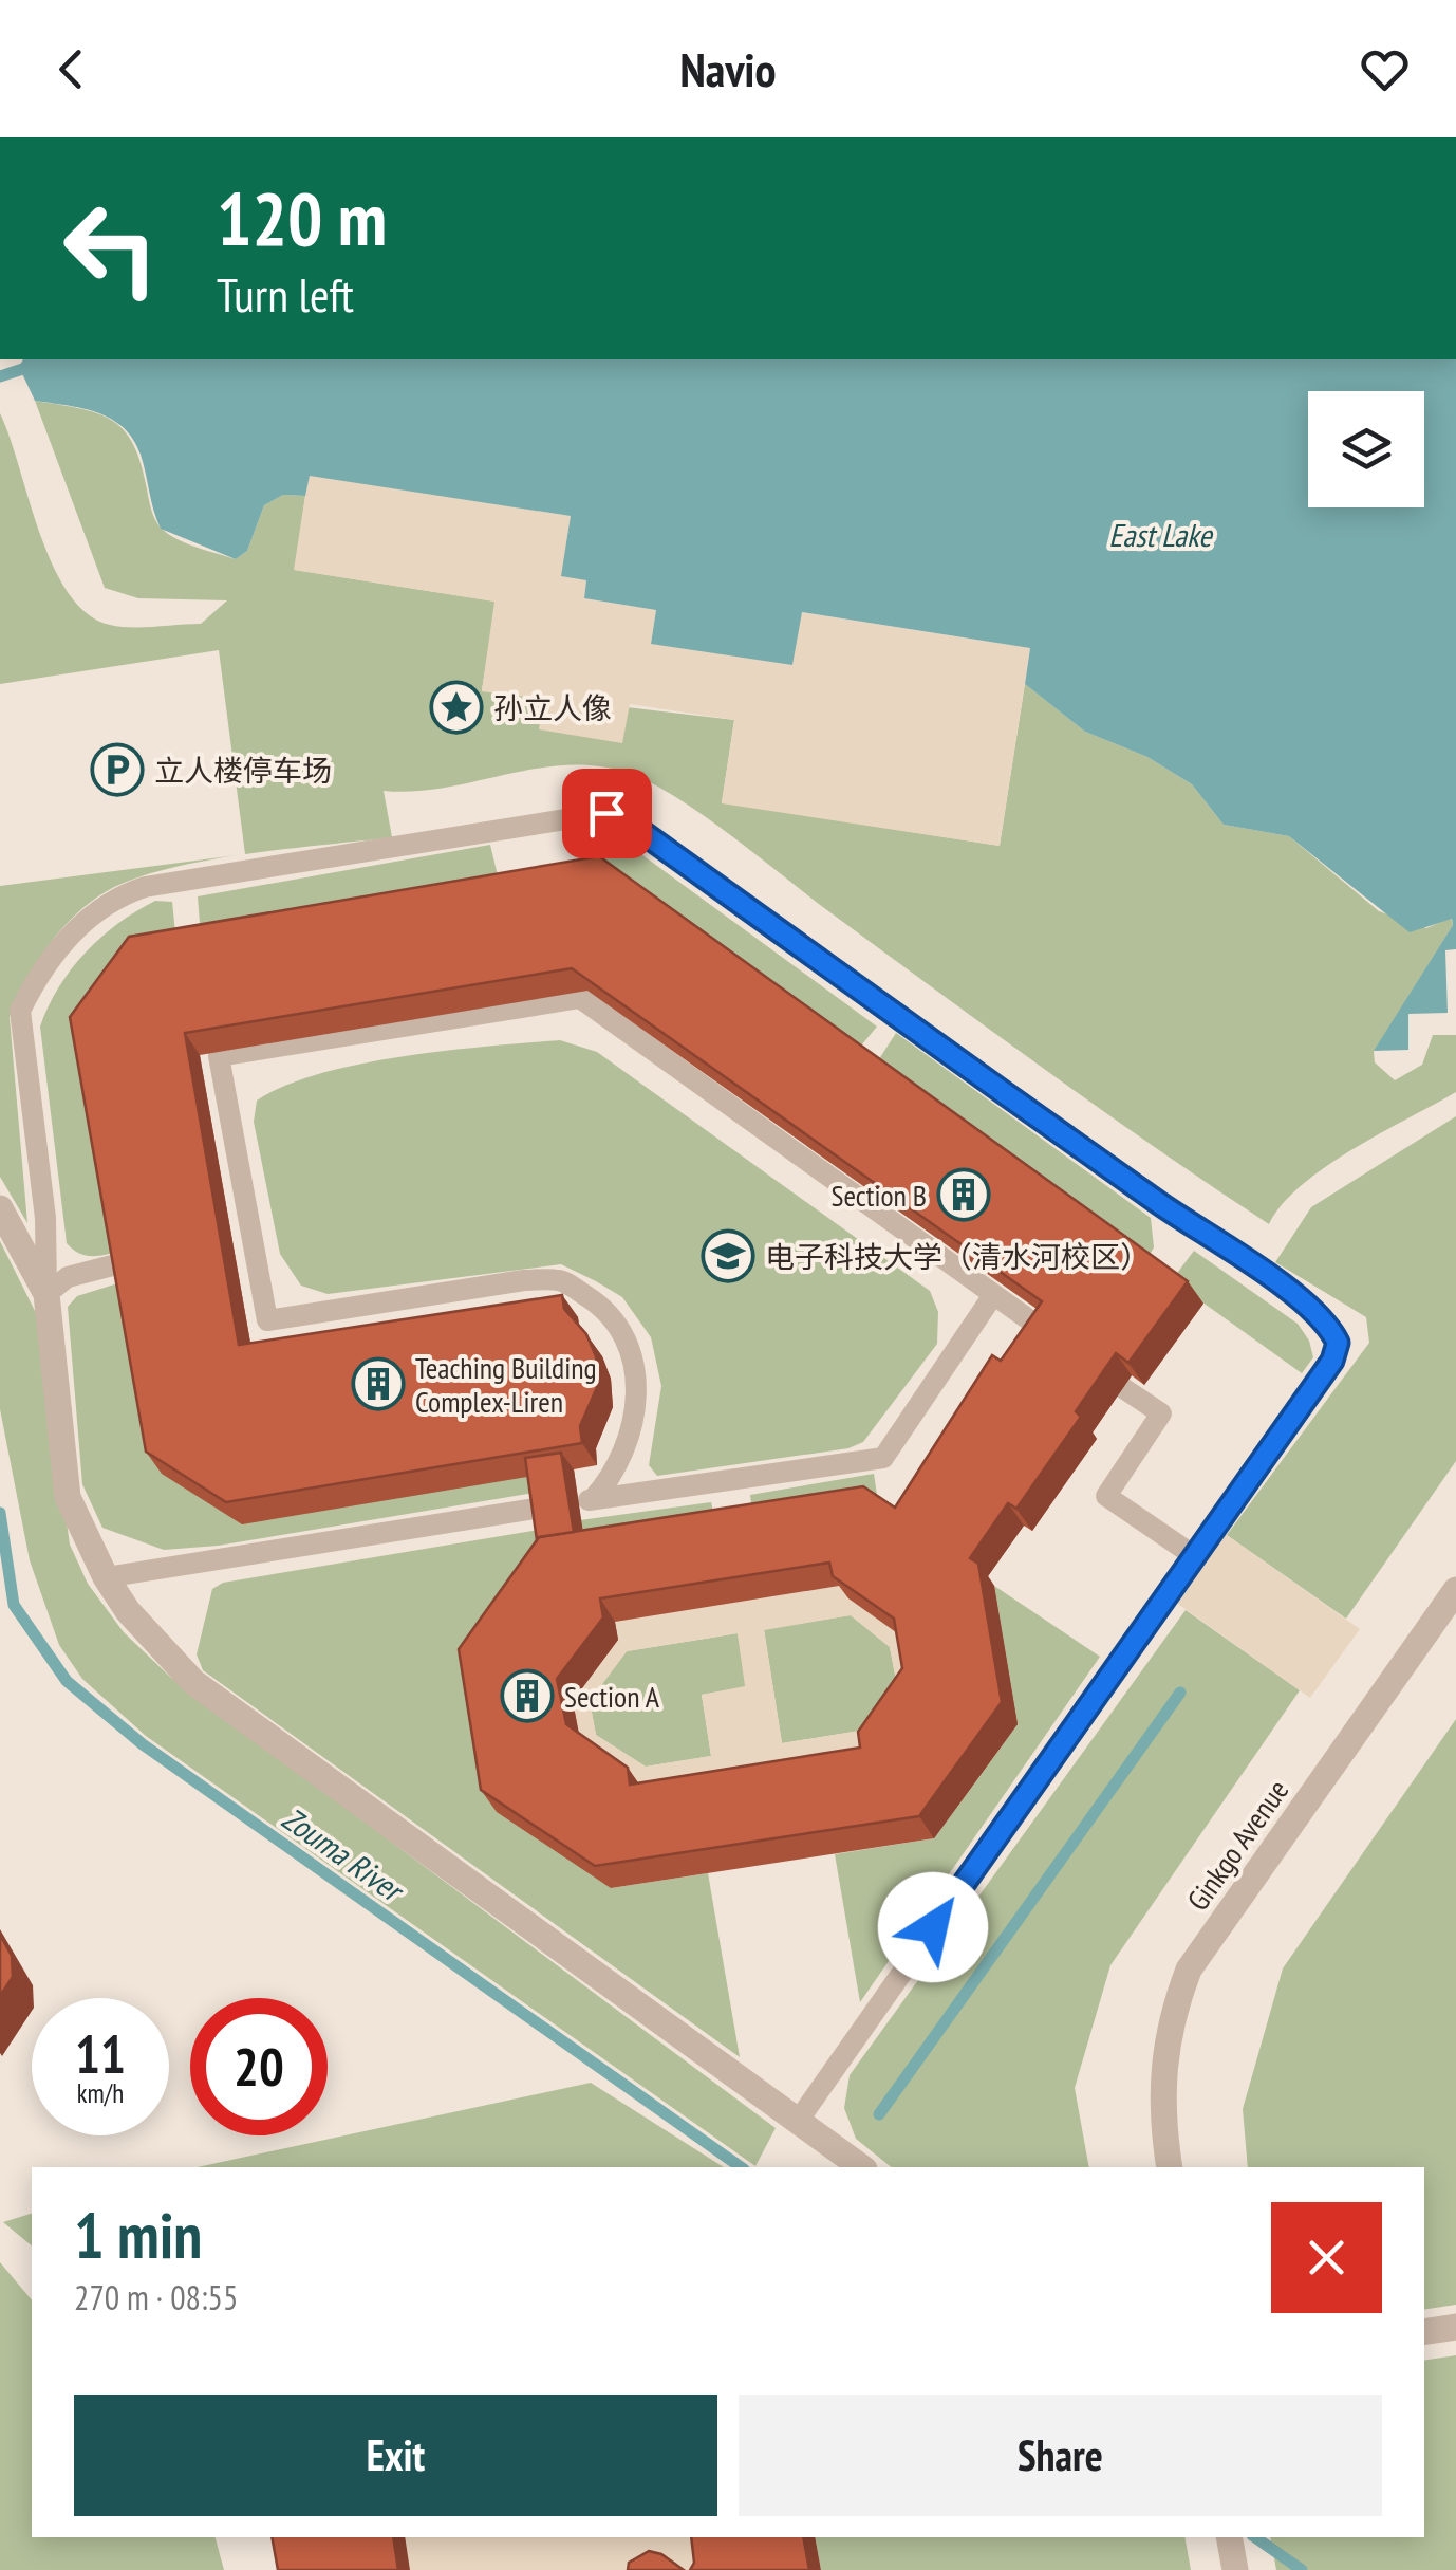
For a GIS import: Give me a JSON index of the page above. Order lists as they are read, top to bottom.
{
  "streets": {
    "street": ["Ginkgo Avenue"]
  },
  "water": ["East Lake", "Zouma River"],
  "places": {
    "place": ["孙立人像"],
    "parking": ["立人楼停车场"],
    "building": ["Section B", "Teaching Building Complex-Liren", "Section A"],
    "school or university": ["电子科技大学（清水河校区）"]
  },
  "page": {
    "header": "Navio",
    "turn": ["120 m", "Turn left"],
    "speed": "11 km/h",
    "limit": "20",
    "heading": ["1 min", "270 m · 08:55"],
    "buttons": ["Exit", "Share"]
  }
}
